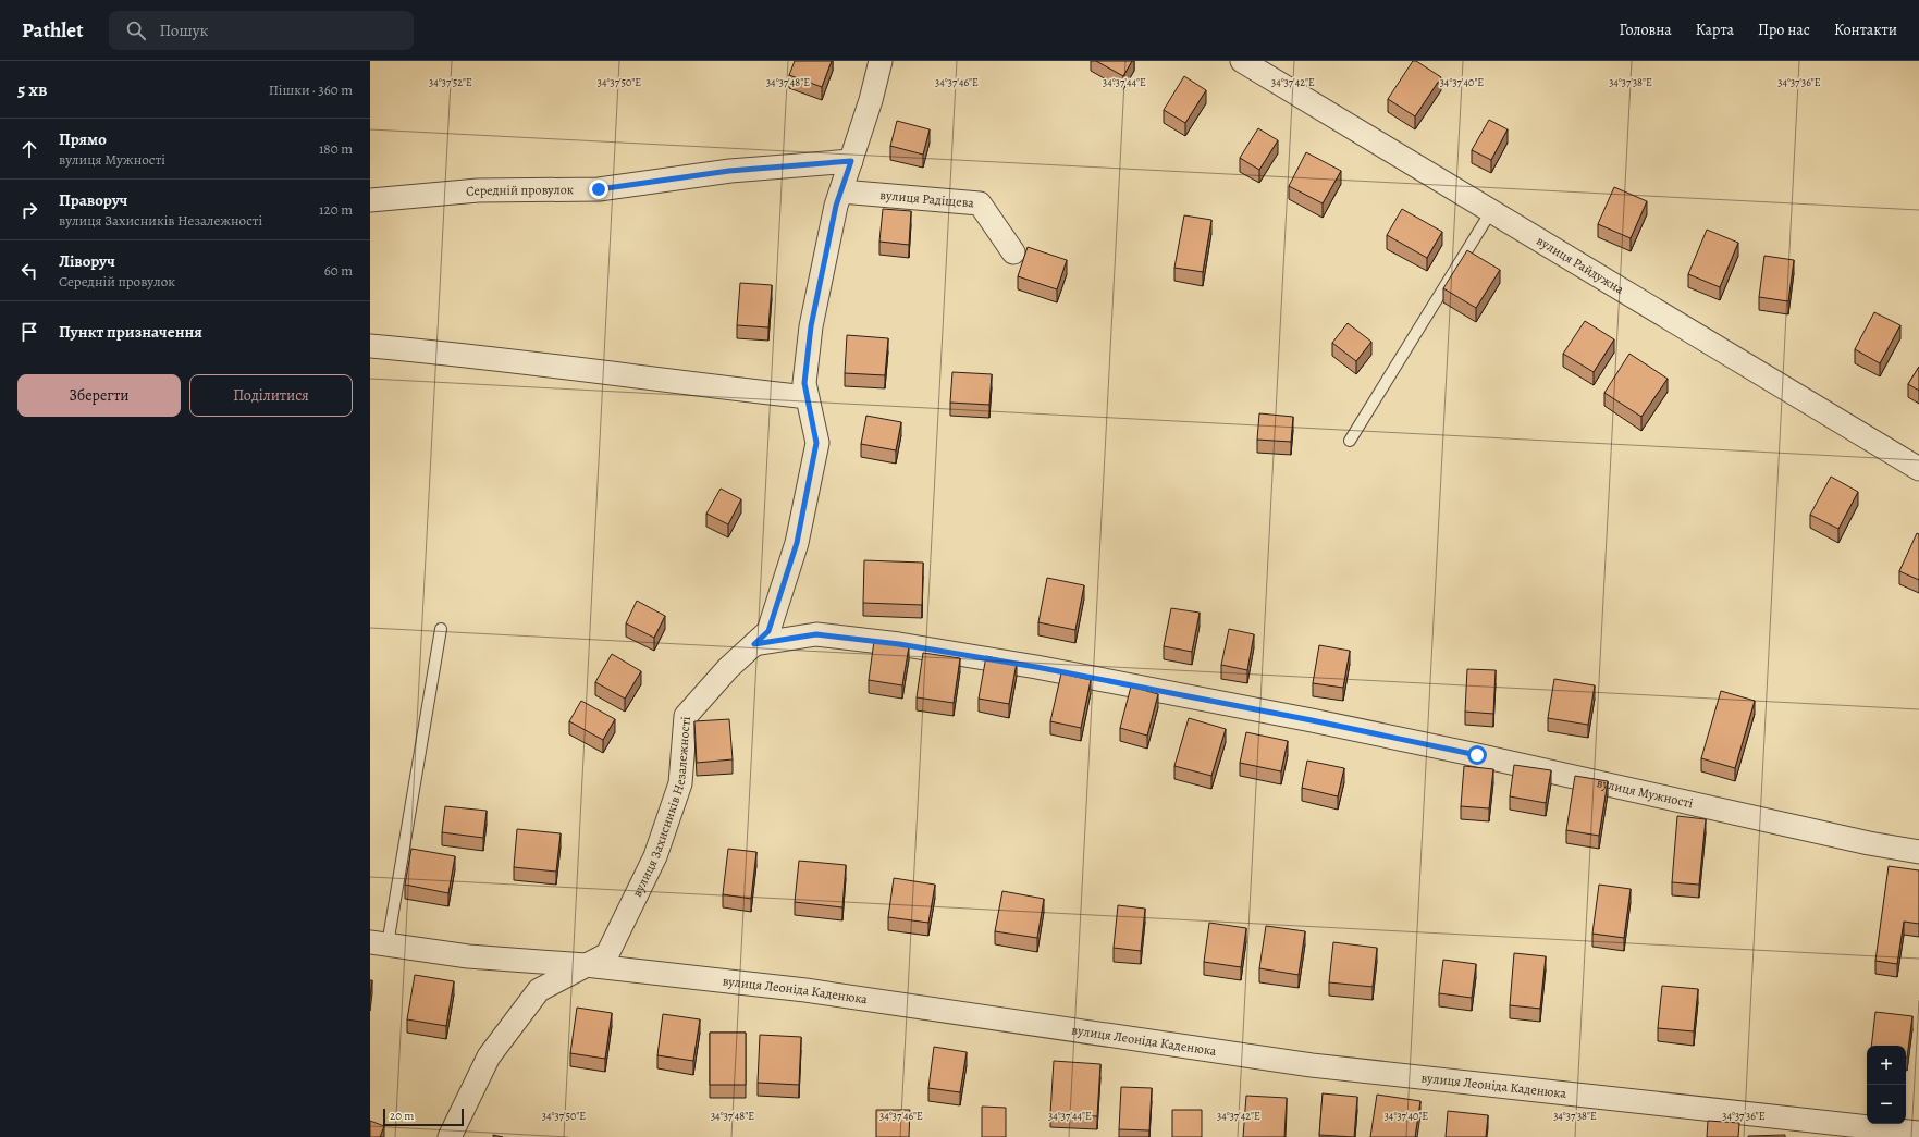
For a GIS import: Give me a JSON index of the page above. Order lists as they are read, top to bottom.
{
  "streets": {
    "street": [
      "Середній провулок",
      "вулиця Радіщева",
      "вулиця Райдужна",
      "вулиця Мужності",
      "вулиця Захисників Незалежності",
      "вулиця Леоніда Каденюка"
    ]
  },
  "crossings": [
    ["Середній провулок", "вулиця Захисників Незалежності"],
    ["вулиця Радіщева", "вулиця Захисників Незалежності"],
    ["вулиця Мужності", "вулиця Захисників Незалежності"],
    ["вулиця Захисників Незалежності", "вулиця Леоніда Каденюка"]
  ],
  "scale_bar": "20 m",
  "page": {
    "header": "Pathlet",
    "search": "Пошук",
    "nav": [
      "Головна",
      "Карта",
      "Про нас",
      "Контакти"
    ],
    "heading": ["5 хв", "Пішки · 360 m"],
    "list": [
      ["Прямо", "вулиця Мужності", "180 m"],
      ["Праворуч", "вулиця Захисників Незалежності", "120 m"],
      ["Ліворуч", "Середній провулок", "60 m"],
      "Пункт призначення"
    ],
    "buttons": ["Зберегти", "Поділитися"],
    "map_buttons": ["+", "−"],
    "scale": "20 m"
  },
  "coordinates": [
    "34°37'36\"E",
    "34°37'52\"E",
    "34°37'50\"E",
    "34°37'48\"E",
    "34°37'46\"E",
    "34°37'44\"E",
    "34°37'42\"E",
    "34°37'40\"E",
    "34°37'38\"E"
  ]
}
